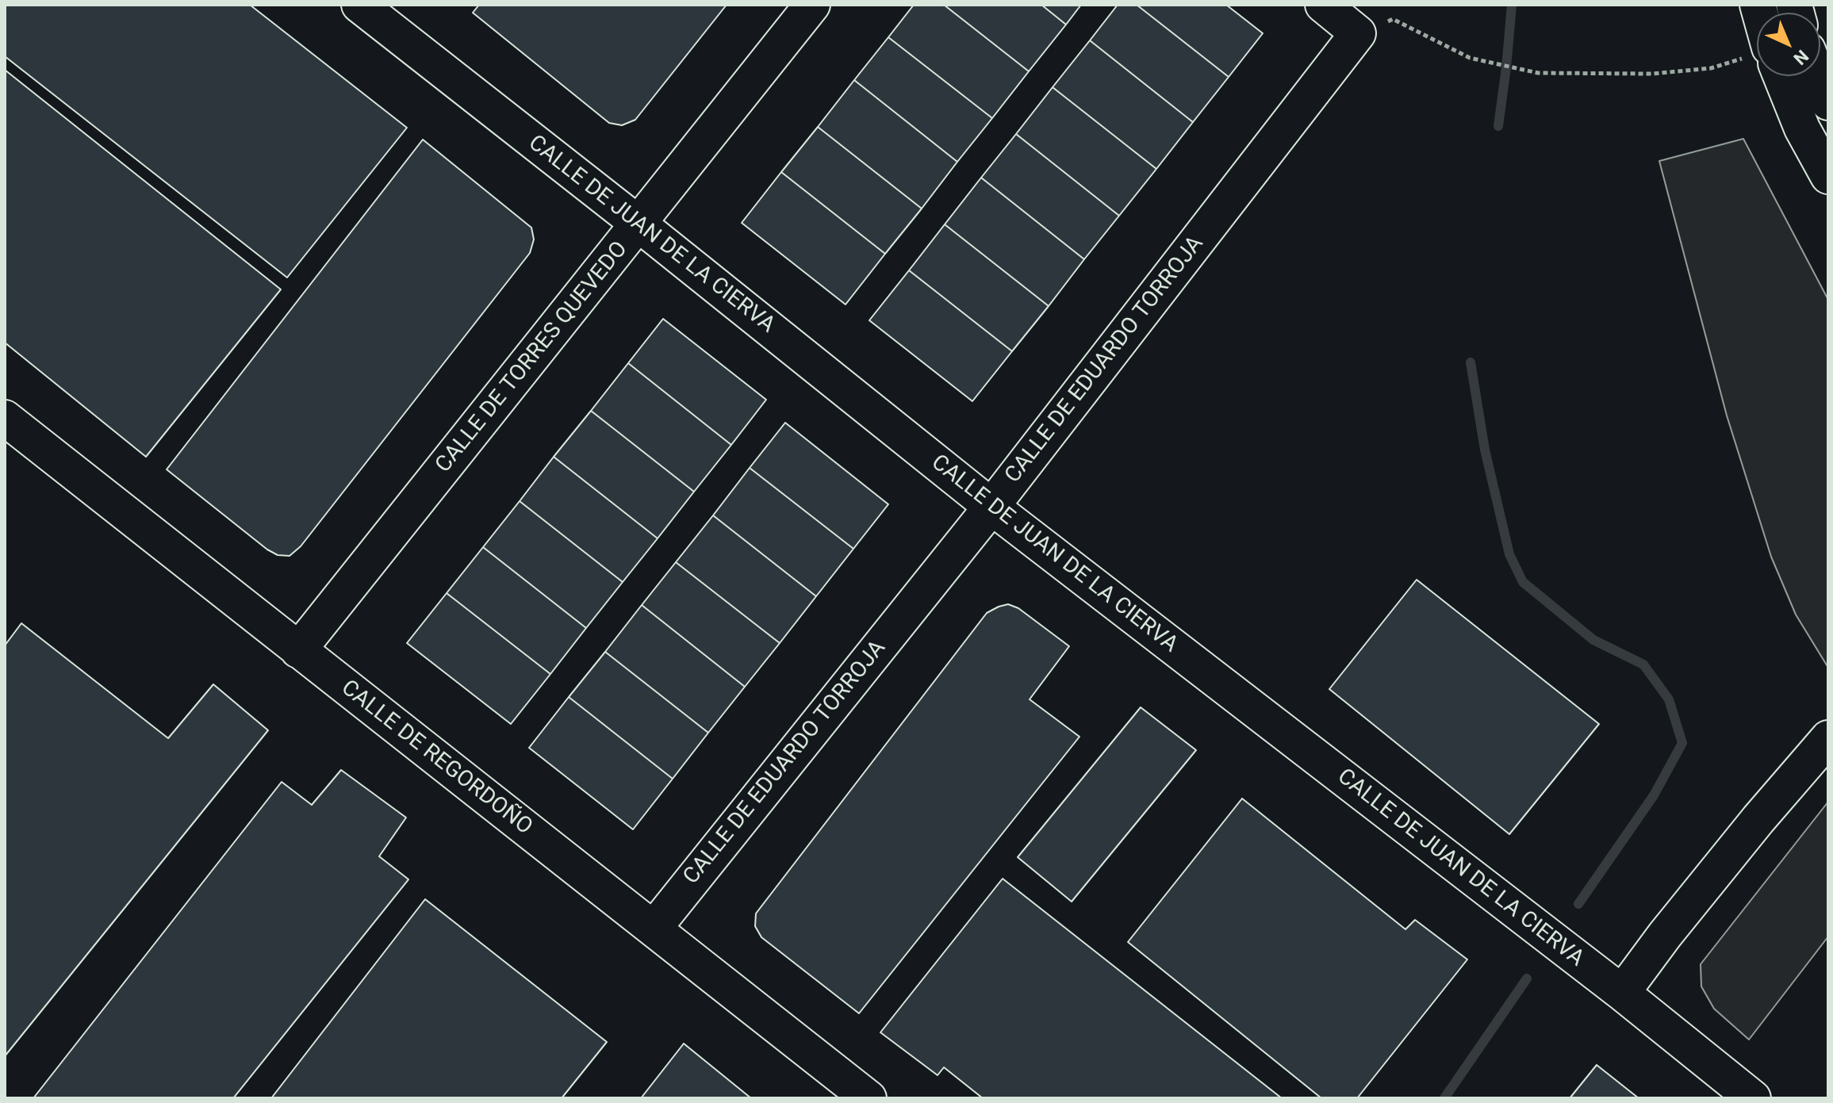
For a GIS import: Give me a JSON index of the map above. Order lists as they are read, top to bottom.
{
  "streets": {
    "street": [
      "CALLE DE JUAN DE LA CIERVA",
      "CALLE DE TORRES QUEVEDO",
      "CALLE DE EDUARDO TORROJA",
      "CALLE DE REGORDOÑO"
    ]
  },
  "crossings": [
    ["CALLE DE JUAN DE LA CIERVA", "CALLE DE TORRES QUEVEDO"],
    ["CALLE DE JUAN DE LA CIERVA", "CALLE DE EDUARDO TORROJA"],
    ["CALLE DE TORRES QUEVEDO", "CALLE DE REGORDOÑO"],
    ["CALLE DE EDUARDO TORROJA", "CALLE DE REGORDOÑO"]
  ],
  "north": "bottom right"
}
